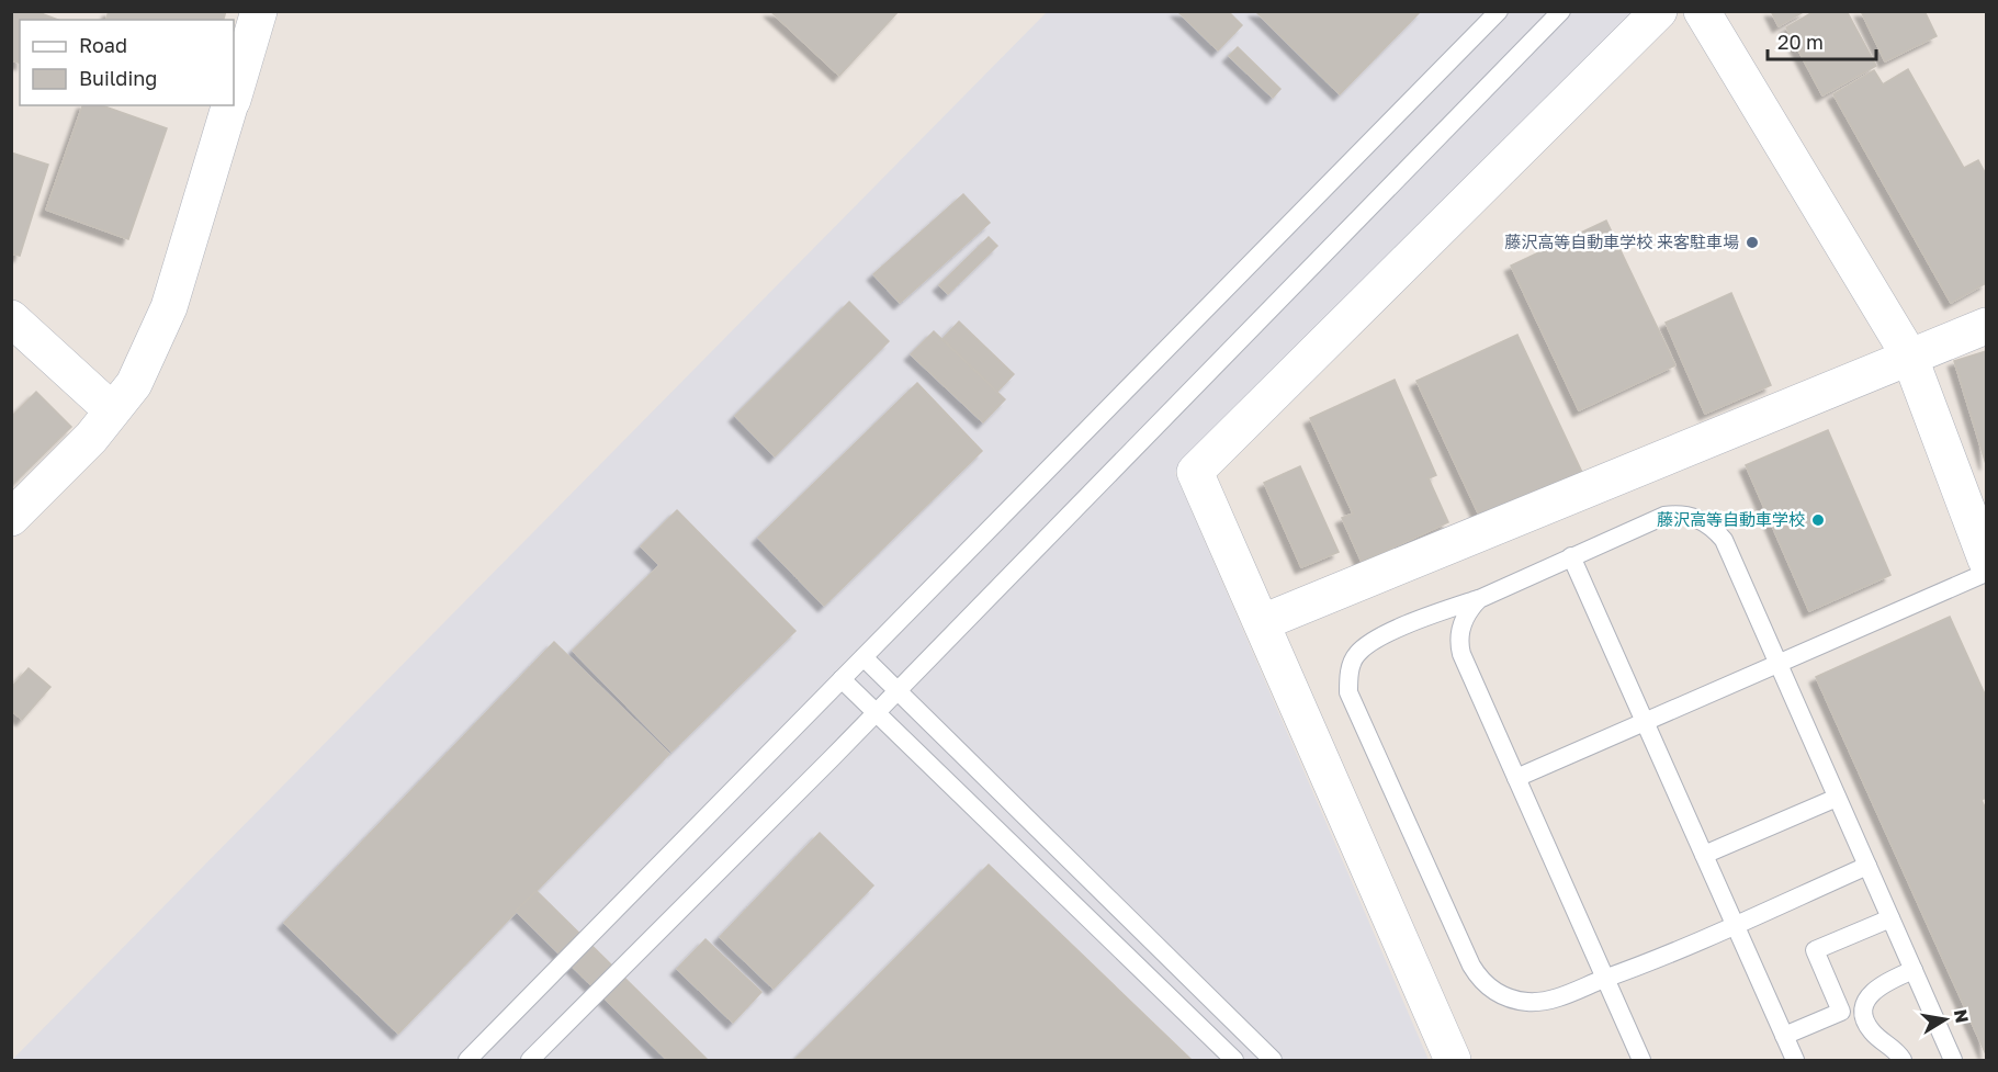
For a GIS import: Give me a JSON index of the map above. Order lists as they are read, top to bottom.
{
  "places": ["藤沢高等自動車学校 来客駐車場", "藤沢高等自動車学校"],
  "legend": ["Road", "Building"],
  "scale_bar": "20 m",
  "north": "right"
}
